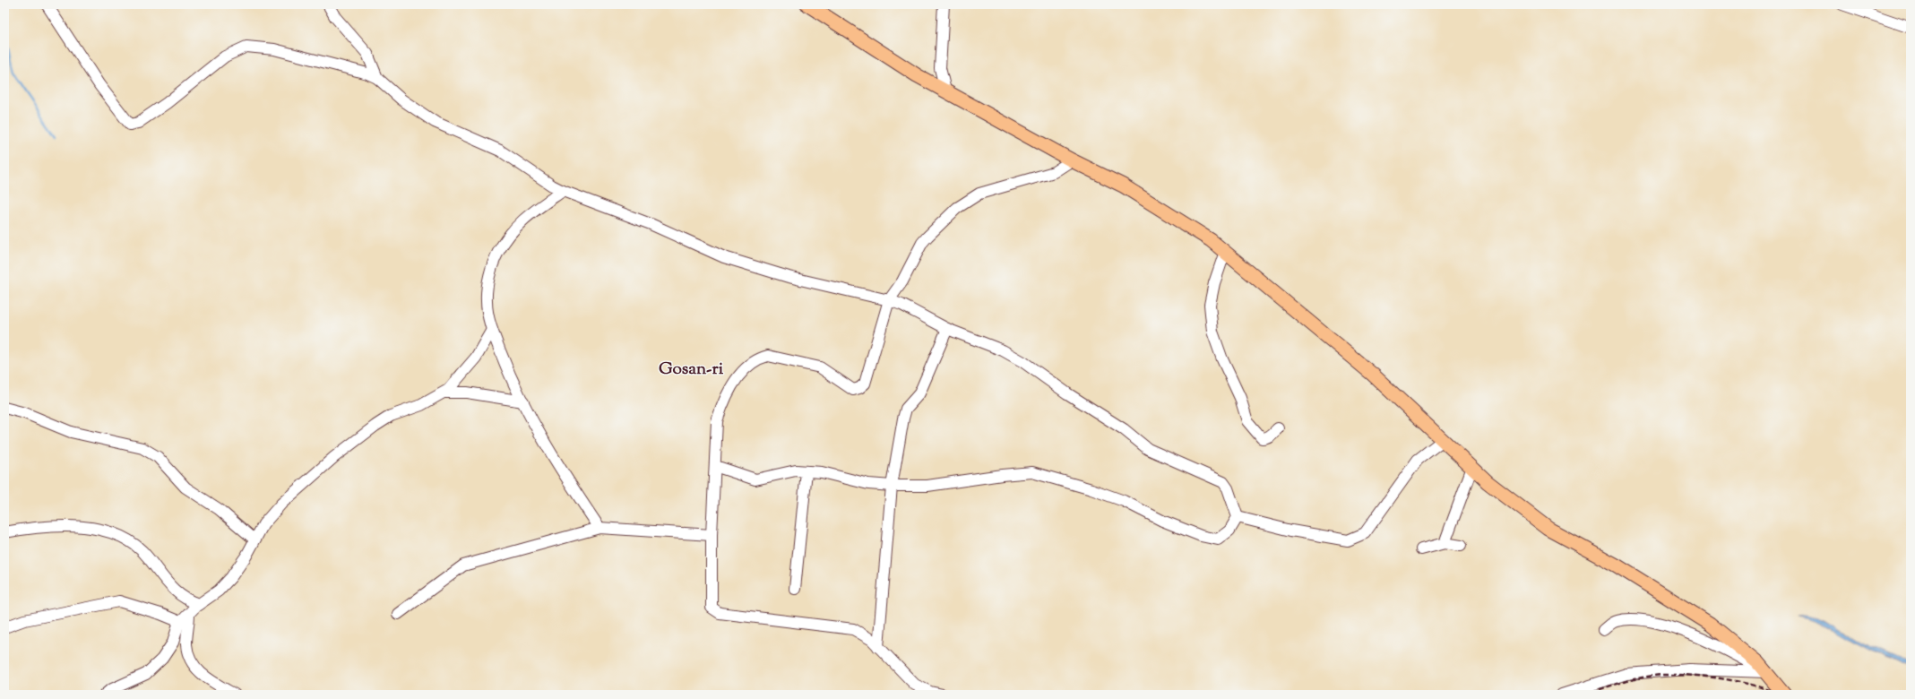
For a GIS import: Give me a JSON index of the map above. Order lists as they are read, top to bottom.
{
  "districts": ["Gosan-ri"]
}
